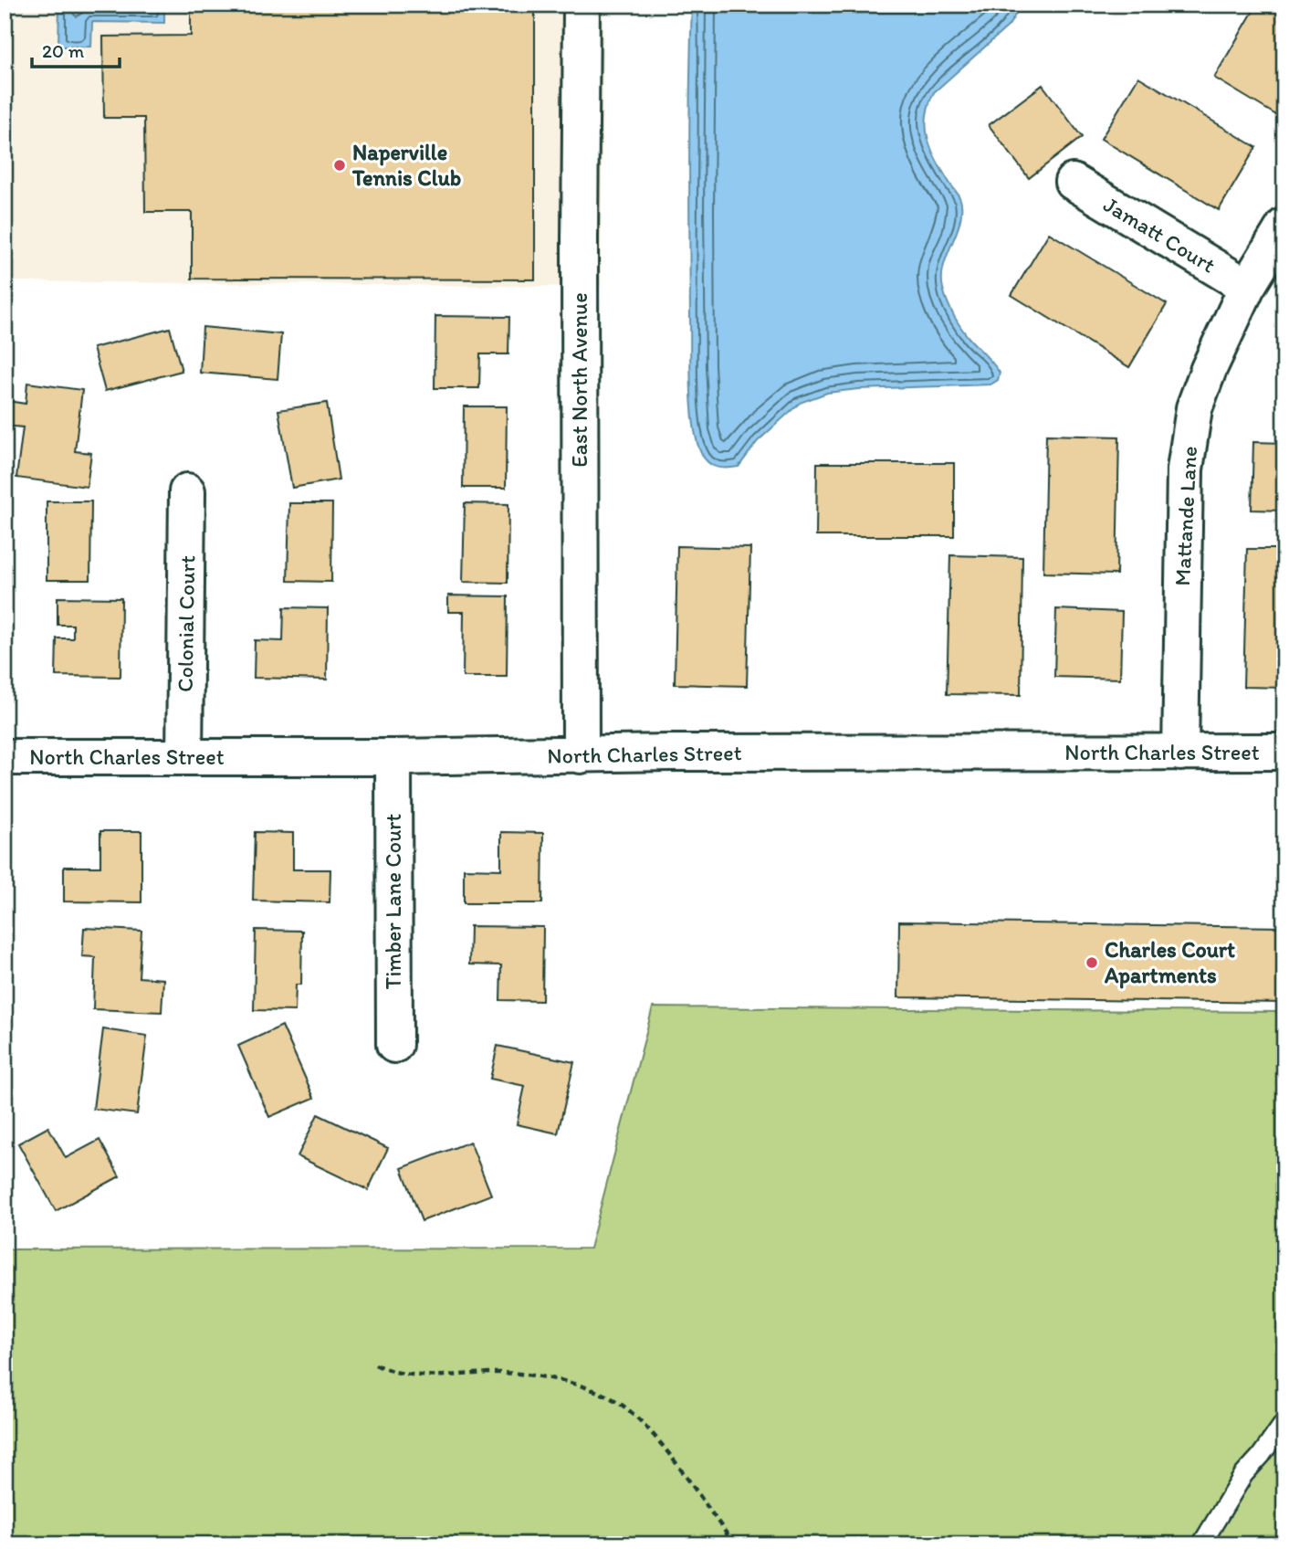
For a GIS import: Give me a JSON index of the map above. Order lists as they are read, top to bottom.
{
  "streets": {
    "street": [
      "Jamatt Court",
      "East North Avenue",
      "Mattande Lane",
      "Colonial Court",
      "North Charles Street",
      "Timber Lane Court"
    ]
  },
  "crossings": [
    ["Jamatt Court", "Mattande Lane"],
    ["East North Avenue", "North Charles Street"],
    ["Mattande Lane", "North Charles Street"],
    ["Colonial Court", "North Charles Street"],
    ["North Charles Street", "Timber Lane Court"]
  ],
  "places": ["Naperville Tennis Club", "Charles Court Apartments"],
  "scale_bar": "20 m"
}
